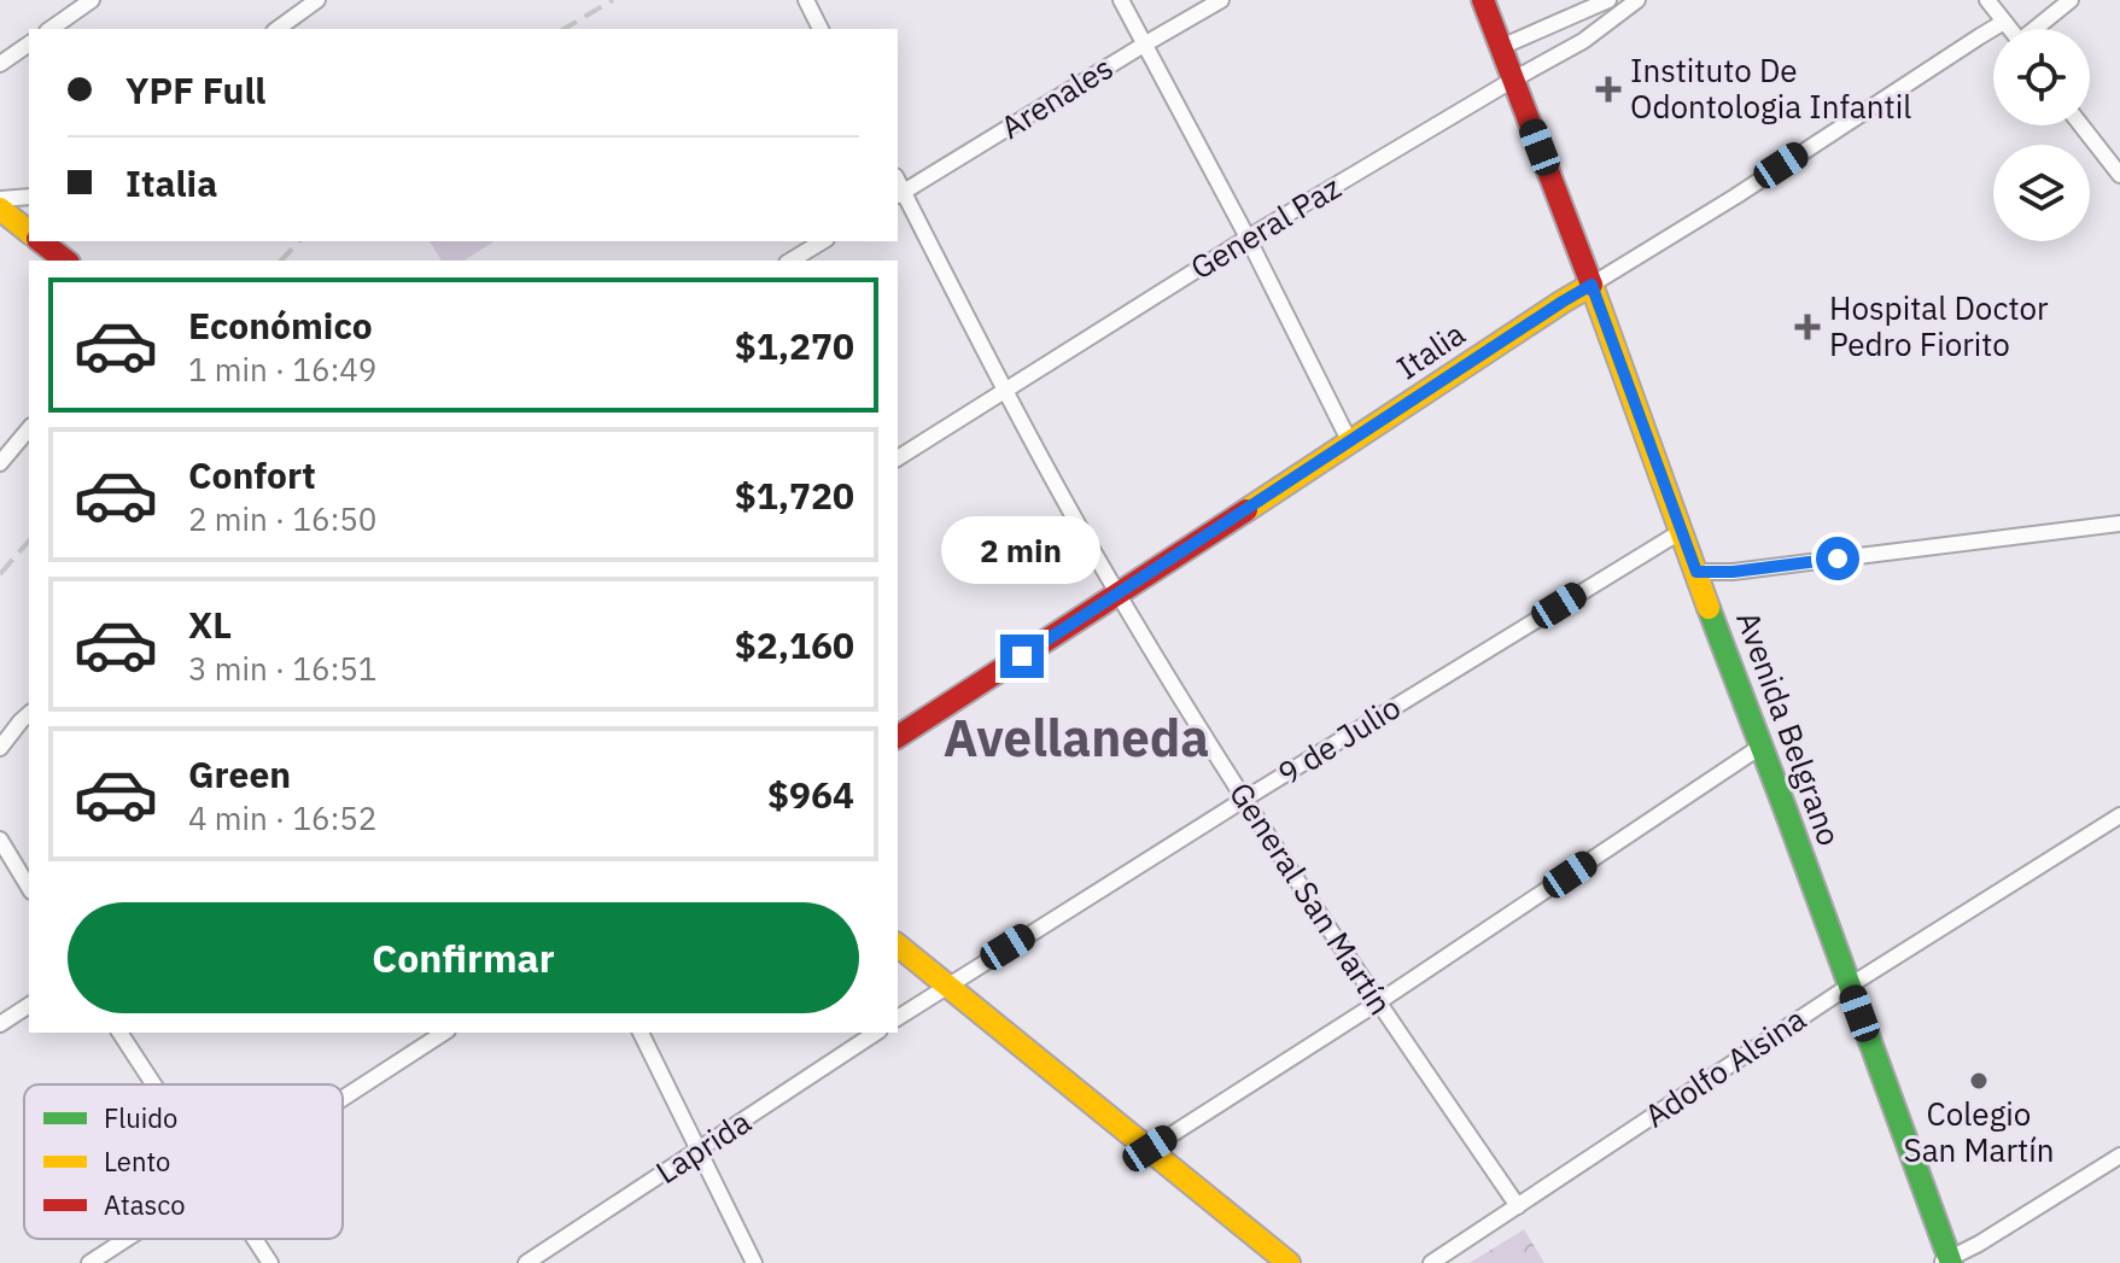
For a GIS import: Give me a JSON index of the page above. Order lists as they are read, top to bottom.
{
  "streets": {
    "main road": ["Italia", "Avenida Belgrano"],
    "street": [
      "Arenales",
      "General Paz",
      "9 de Julio",
      "General San Martín",
      "Adolfo Alsina",
      "Laprida"
    ]
  },
  "crossings": [
    ["Arenales", "General San Martín"],
    ["General Paz", "Avenida Belgrano"],
    ["General Paz", "General San Martín"],
    ["Italia", "Avenida Belgrano"],
    ["Italia", "General San Martín"],
    ["Avenida Belgrano", "9 de Julio"],
    ["Avenida Belgrano", "Adolfo Alsina"],
    ["9 de Julio", "General San Martín"],
    ["General San Martín", "Adolfo Alsina"]
  ],
  "districts": ["Avellaneda"],
  "places": {
    "health": ["Instituto De Odontologia Infantil", "Hospital Doctor Pedro Fiorito"],
    "other": ["Colegio San Martín"]
  },
  "legend": ["Fluido", "Lento", "Atasco"],
  "page": {
    "banner": ["YPF Full", "Italia"],
    "list": [
      {
        "name": "Económico",
        "note": "1 min · 16:49",
        "value": "$1,270"
      },
      {
        "name": "Confort",
        "note": "2 min · 16:50",
        "value": "$1,720"
      },
      {
        "name": "XL",
        "note": "3 min · 16:51",
        "value": "$2,160"
      },
      {
        "name": "Green",
        "note": "4 min · 16:52",
        "value": "$964"
      }
    ],
    "bubble": "2 min",
    "buttons": "Confirmar"
  }
}
